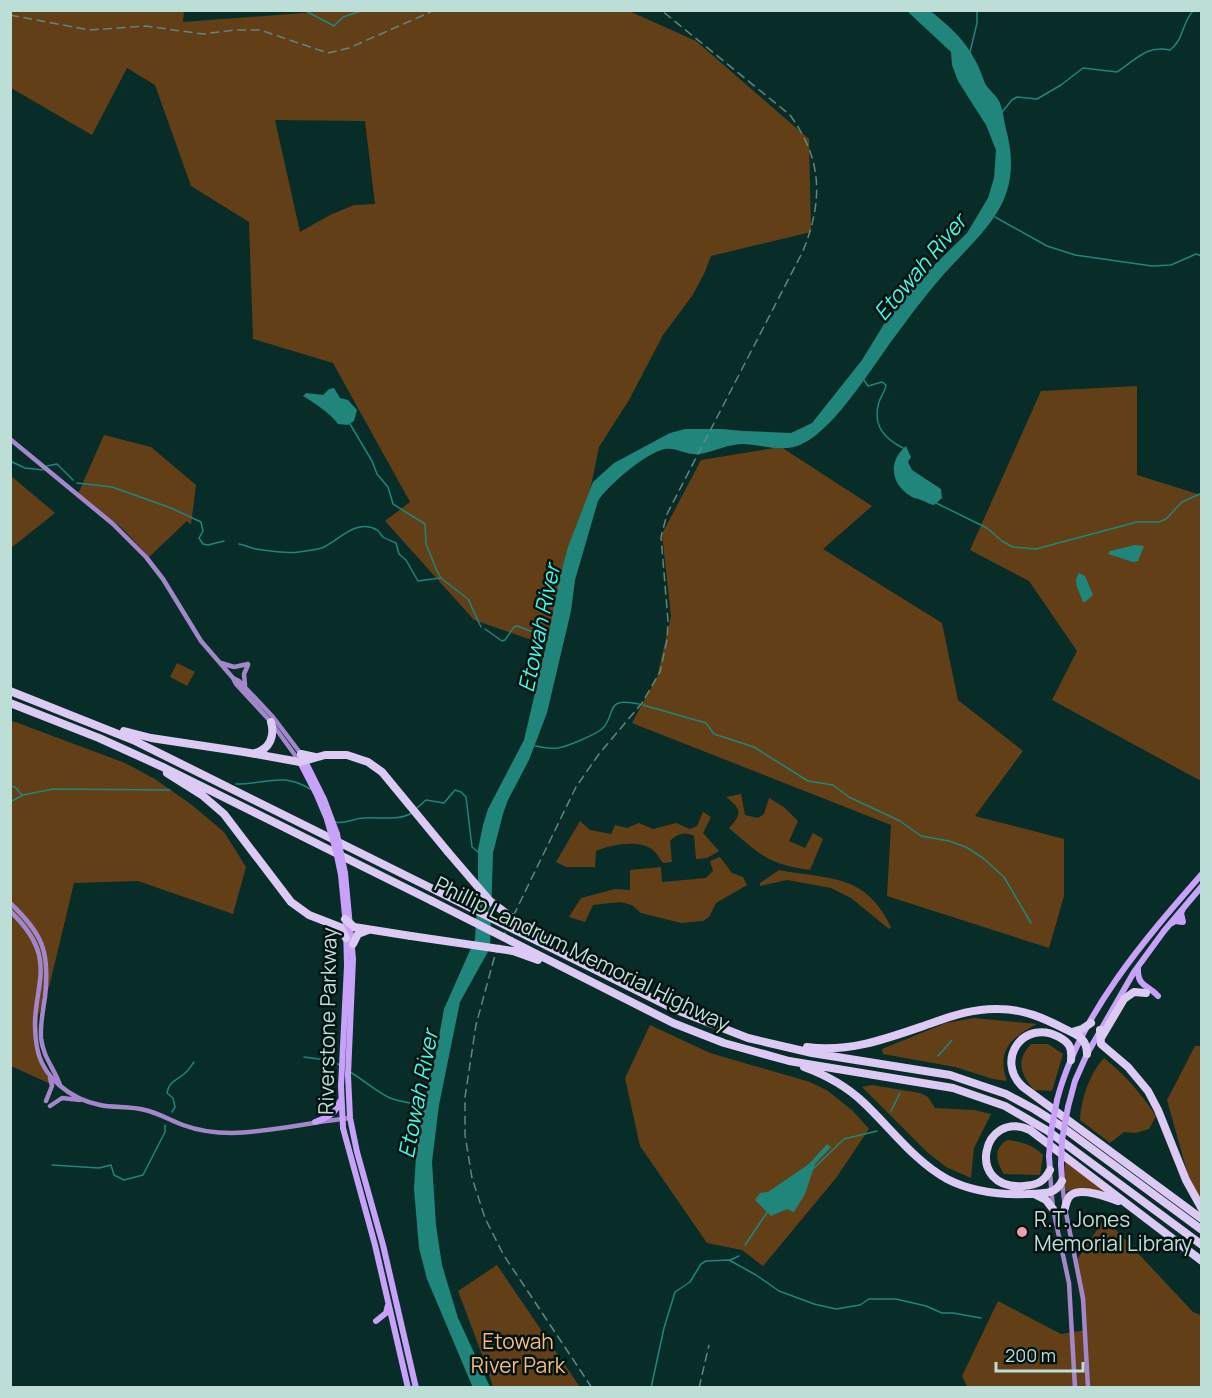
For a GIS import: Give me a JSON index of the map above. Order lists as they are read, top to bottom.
{
  "streets": {
    "highway": ["Phillip Landrum Memorial Highway"],
    "main road": ["Riverstone Parkway"]
  },
  "water": ["Etowah River"],
  "parks": ["Etowah River Park"],
  "places": ["R.T. Jones Memorial Library"],
  "scale_bar": "200 m"
}
